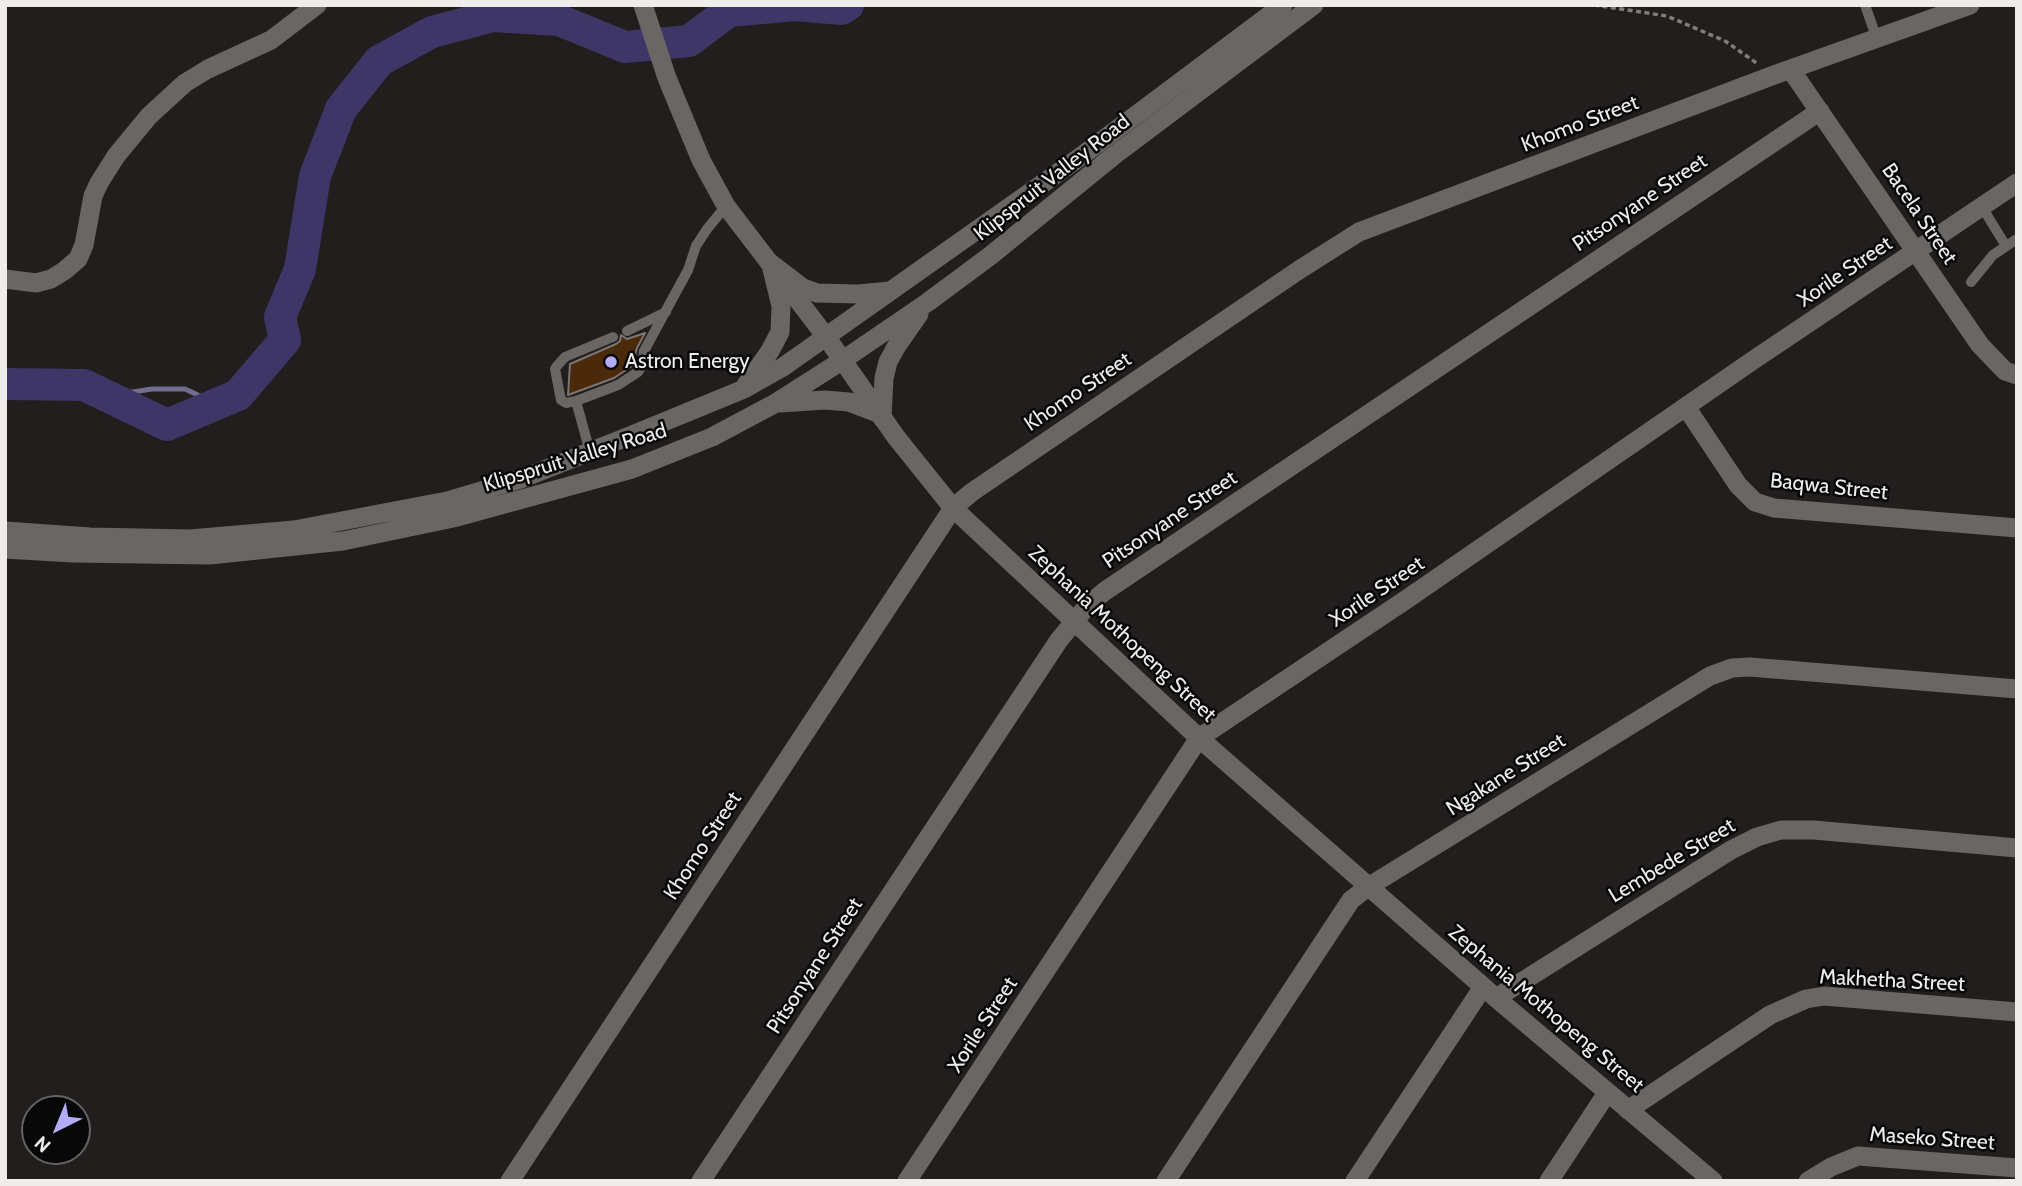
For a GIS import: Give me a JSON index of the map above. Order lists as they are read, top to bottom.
{
  "streets": {
    "street": [
      "Khomo Street",
      "Klipspruit Valley Road",
      "Pitsonyane Street",
      "Bacela Street",
      "Xorile Street",
      "Baqwa Street",
      "Zephania Mothopeng Street",
      "Ngakane Street",
      "Lembede Street",
      "Makhetha Street",
      "Maseko Street"
    ]
  },
  "crossings": [
    ["Khomo Street", "Bacela Street"],
    ["Khomo Street", "Zephania Mothopeng Street"],
    ["Klipspruit Valley Road", "Zephania Mothopeng Street"],
    ["Pitsonyane Street", "Bacela Street"],
    ["Pitsonyane Street", "Zephania Mothopeng Street"],
    ["Bacela Street", "Xorile Street"],
    ["Xorile Street", "Baqwa Street"],
    ["Xorile Street", "Zephania Mothopeng Street"],
    ["Zephania Mothopeng Street", "Ngakane Street"],
    ["Zephania Mothopeng Street", "Lembede Street"],
    ["Zephania Mothopeng Street", "Makhetha Street"]
  ],
  "places": ["Astron Energy"],
  "north": "bottom left"
}
